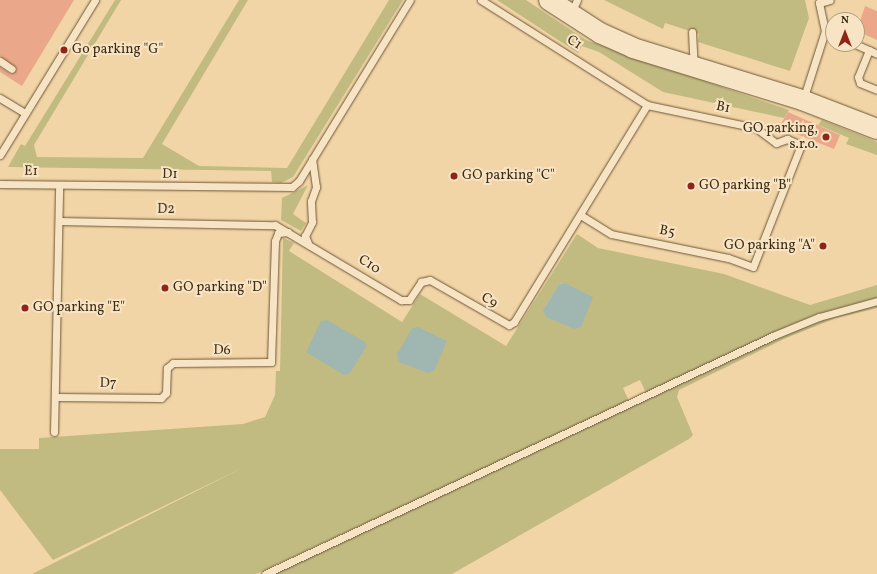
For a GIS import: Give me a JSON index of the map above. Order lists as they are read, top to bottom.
{
  "streets": {
    "lane": [
      "C1",
      "B1",
      "E1",
      "D1",
      "D2",
      "B5",
      "C10",
      "C9",
      "D6",
      "D7"
    ]
  },
  "crossings": [
    ["C1", "B1"],
    ["B1", "B5"],
    ["E1", "D1"],
    ["D2", "C10"],
    ["B5", "C9"],
    ["C10", "C9"],
    ["C10", "D6"],
    ["D6", "D7"]
  ],
  "places": [
    "Go parking \"G\"",
    "GO parking, s.r.o.",
    "GO parking \"C\"",
    "GO parking \"B\"",
    "GO parking \"A\"",
    "GO parking \"D\"",
    "GO parking \"E\""
  ],
  "north": "top"
}
